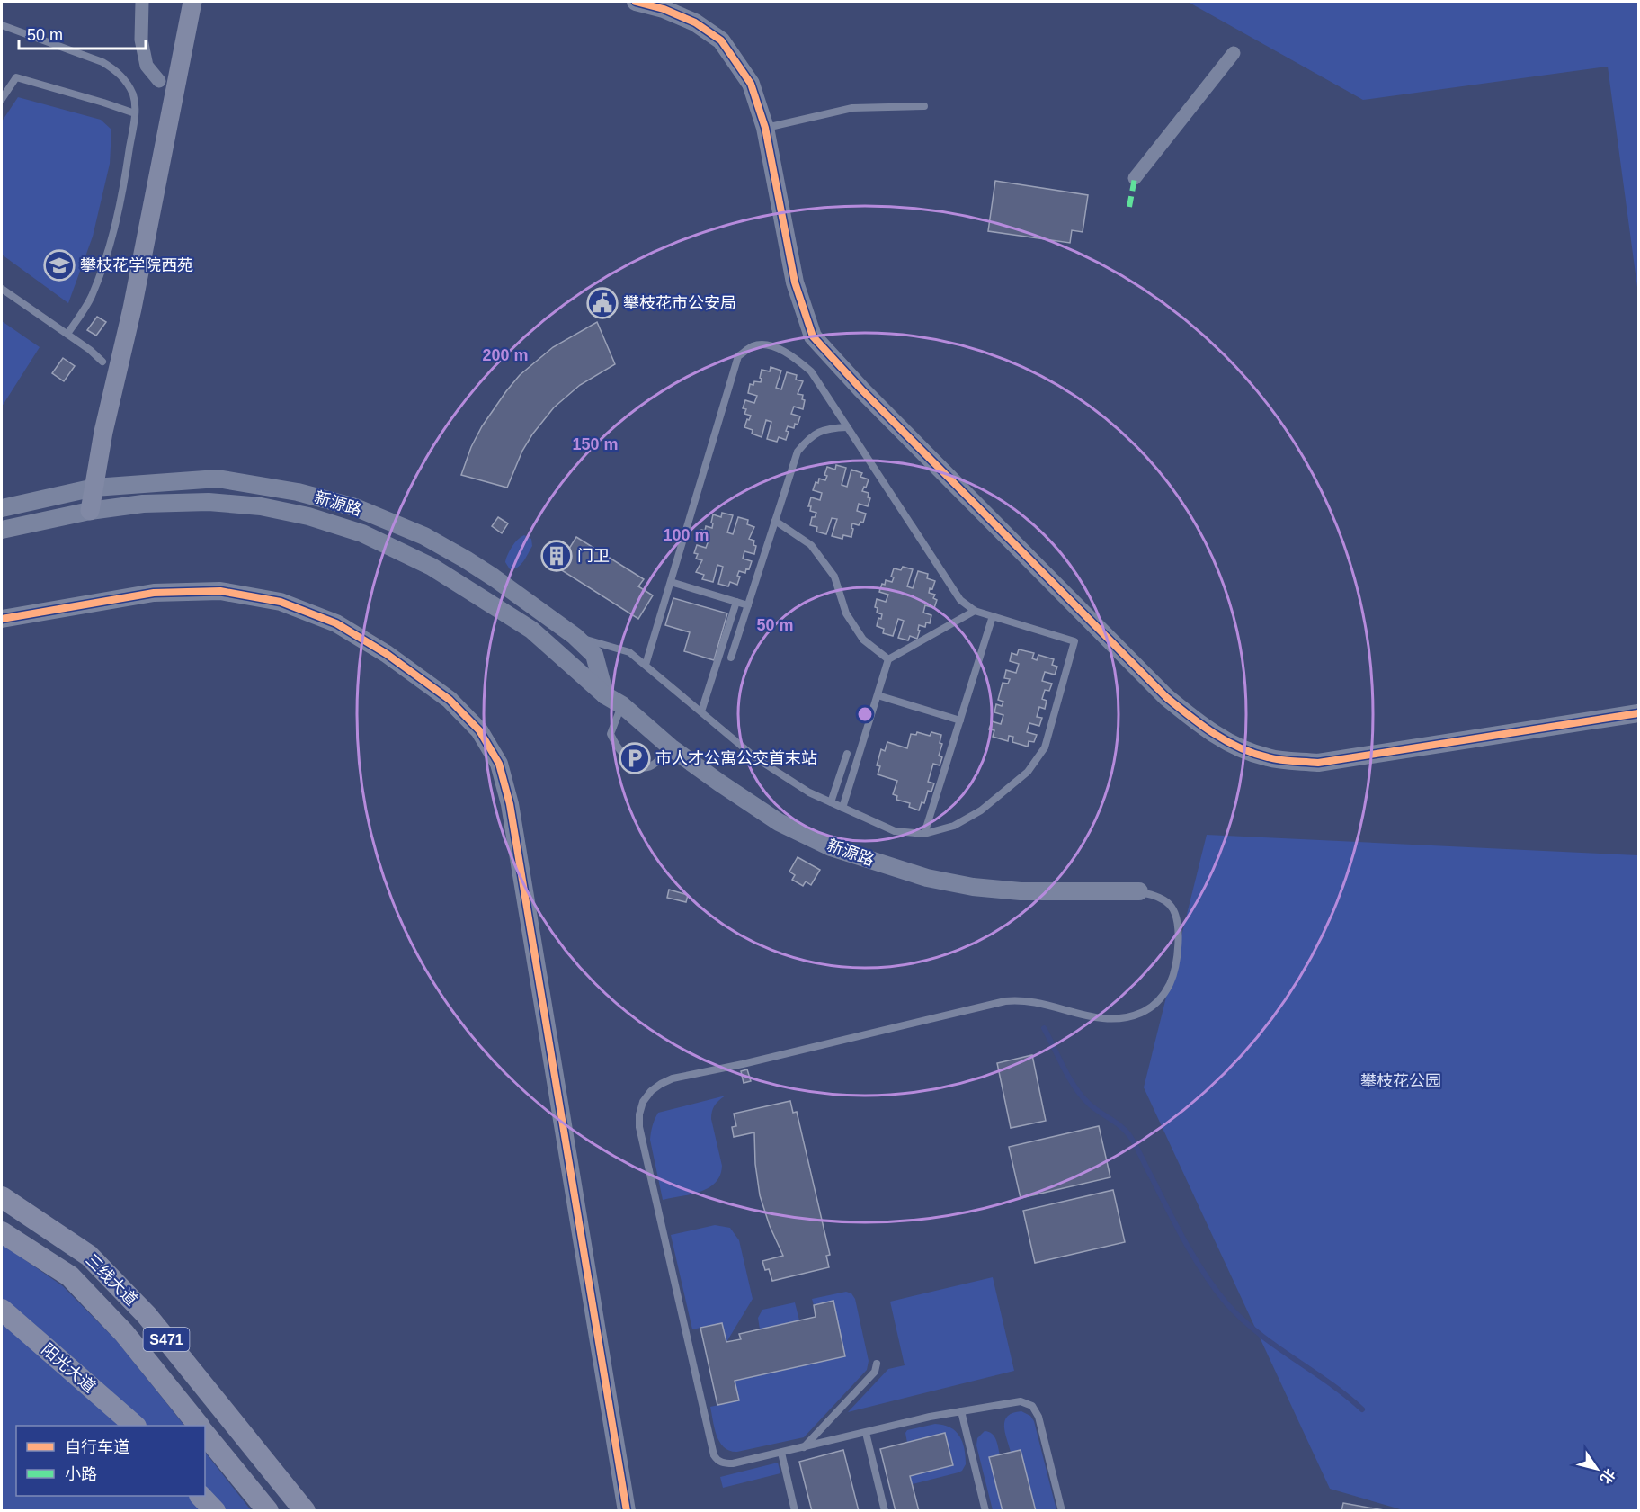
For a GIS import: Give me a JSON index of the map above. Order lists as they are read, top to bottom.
{
  "streets": {
    "main road": ["三线大道", "S471", "阳光大道"],
    "street": ["新源路"]
  },
  "parks": ["攀枝花公园"],
  "places": {
    "school or university": ["攀枝花学院西苑"],
    "public building": ["攀枝花市公安局"],
    "building": ["门卫"],
    "parking": ["市人才公寓公交首末站"]
  },
  "legend": ["自行车道", "小路"],
  "scale_bar": "50 m",
  "north": "bottom right",
  "rings": [
    "200 m",
    "150 m",
    "100 m",
    "50 m"
  ]
}
